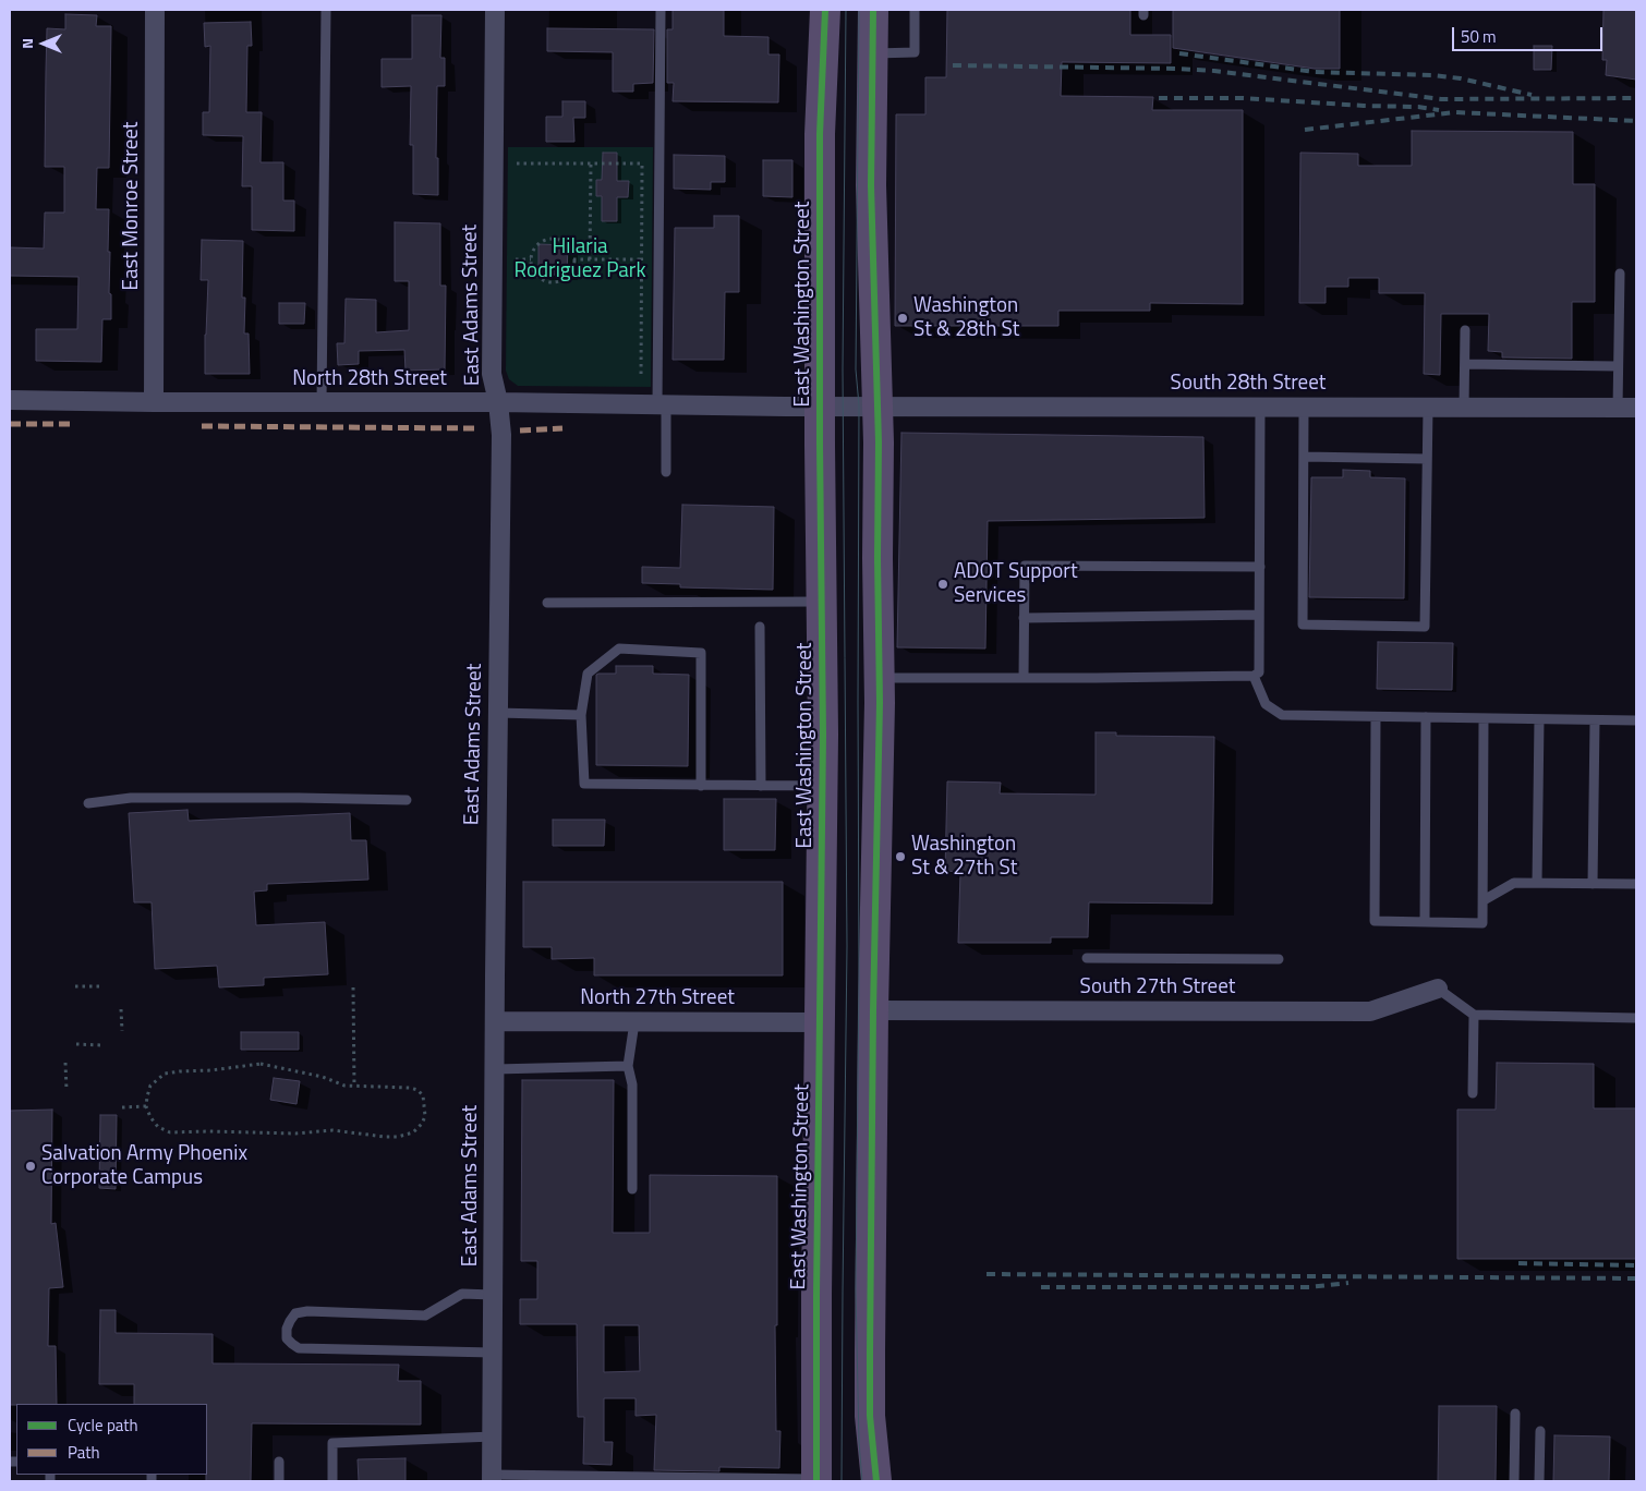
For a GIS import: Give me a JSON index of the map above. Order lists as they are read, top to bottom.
{
  "streets": {
    "main road": ["East Washington Street"],
    "street": [
      "East Monroe Street",
      "East Adams Street",
      "North 28th Street",
      "South 28th Street",
      "South 27th Street",
      "North 27th Street"
    ]
  },
  "crossings": [
    ["East Monroe Street", "North 28th Street"],
    ["East Washington Street", "North 28th Street"],
    ["East Washington Street", "North 27th Street"],
    ["East Adams Street", "North 28th Street"],
    ["East Adams Street", "North 27th Street"],
    ["North 28th Street", "South 28th Street"]
  ],
  "parks": ["Hilaria Rodriguez Park"],
  "places": [
    "Washington St & 28th St",
    "ADOT Support Services",
    "Washington St & 27th St",
    "Salvation Army Phoenix Corporate Campus"
  ],
  "legend": ["Cycle path", "Path"],
  "scale_bar": "50 m",
  "north": "left"
}
